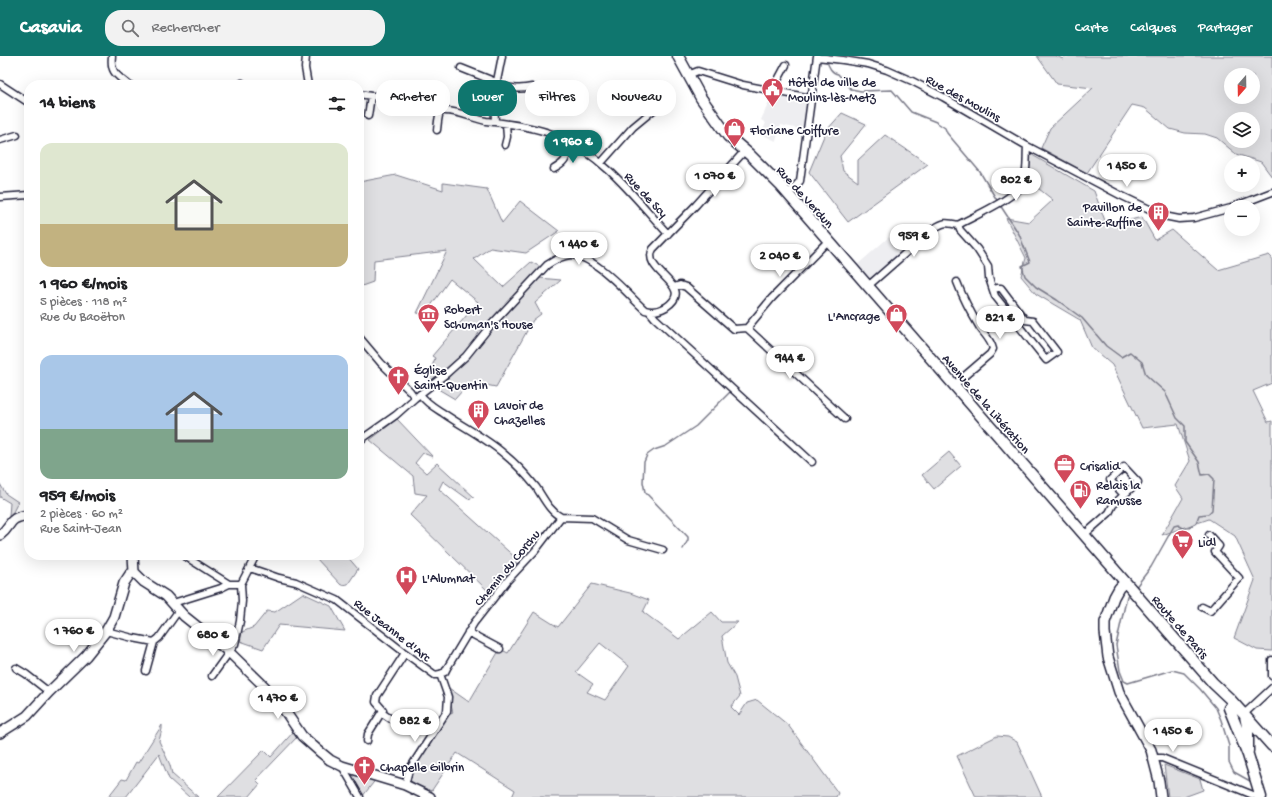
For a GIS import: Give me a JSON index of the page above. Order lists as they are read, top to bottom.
{
  "streets": {
    "main road": ["Rue de Verdun", "Avenue de la Libération", "Route de Paris"],
    "street": [
      "Rue des Moulins",
      "Rue de Scy",
      "Chemin du Corchu",
      "Rue Jeanne d'Arc"
    ]
  },
  "crossings": [
    ["Rue de Verdun", "Avenue de la Libération"],
    ["Avenue de la Libération", "Route de Paris"],
    ["Chemin du Corchu", "Rue Jeanne d'Arc"]
  ],
  "places": {
    "public building": ["Hôtel de ville de Moulins-lès-Metz"],
    "shop": ["Floriane Coiffure", "L'Ancrage"],
    "building": ["Pavillon de Sainte-Ruffine", "Lavoir de Chazelles"],
    "museum": ["Robert Schuman's House"],
    "church": ["Église Saint-Quentin", "Chapelle Gilbrin"],
    "office": ["Crisalid"],
    "fuel station": ["Relais la Ramusse"],
    "supermarket": ["Lidl"],
    "hospital": ["L'Alumnat"]
  },
  "north": "bottom",
  "page": {
    "header": "Casavia",
    "search": "Rechercher",
    "nav": ["Carte", "Calques", "Partager"],
    "map_buttons": ["+", "−"],
    "chip": [
      "Acheter",
      "Louer",
      "Filtres",
      "Nouveau"
    ],
    "heading": "14 biens",
    "list": [
      {
        "name": "1 960 €/mois",
        "note": "5 pièces · 118 m² · Rue du Baoëton"
      },
      {
        "name": "959 €/mois",
        "note": "2 pièces · 60 m² · Rue Saint-Jean"
      }
    ],
    "price": [
      "1 960 €",
      "1 450 €",
      "1 070 €",
      "802 €",
      "959 €",
      "1 440 €",
      "2 040 €",
      "821 €",
      "944 €",
      "1 760 €",
      "680 €",
      "1 470 €",
      "882 €",
      "1 450 €"
    ]
  }
}
